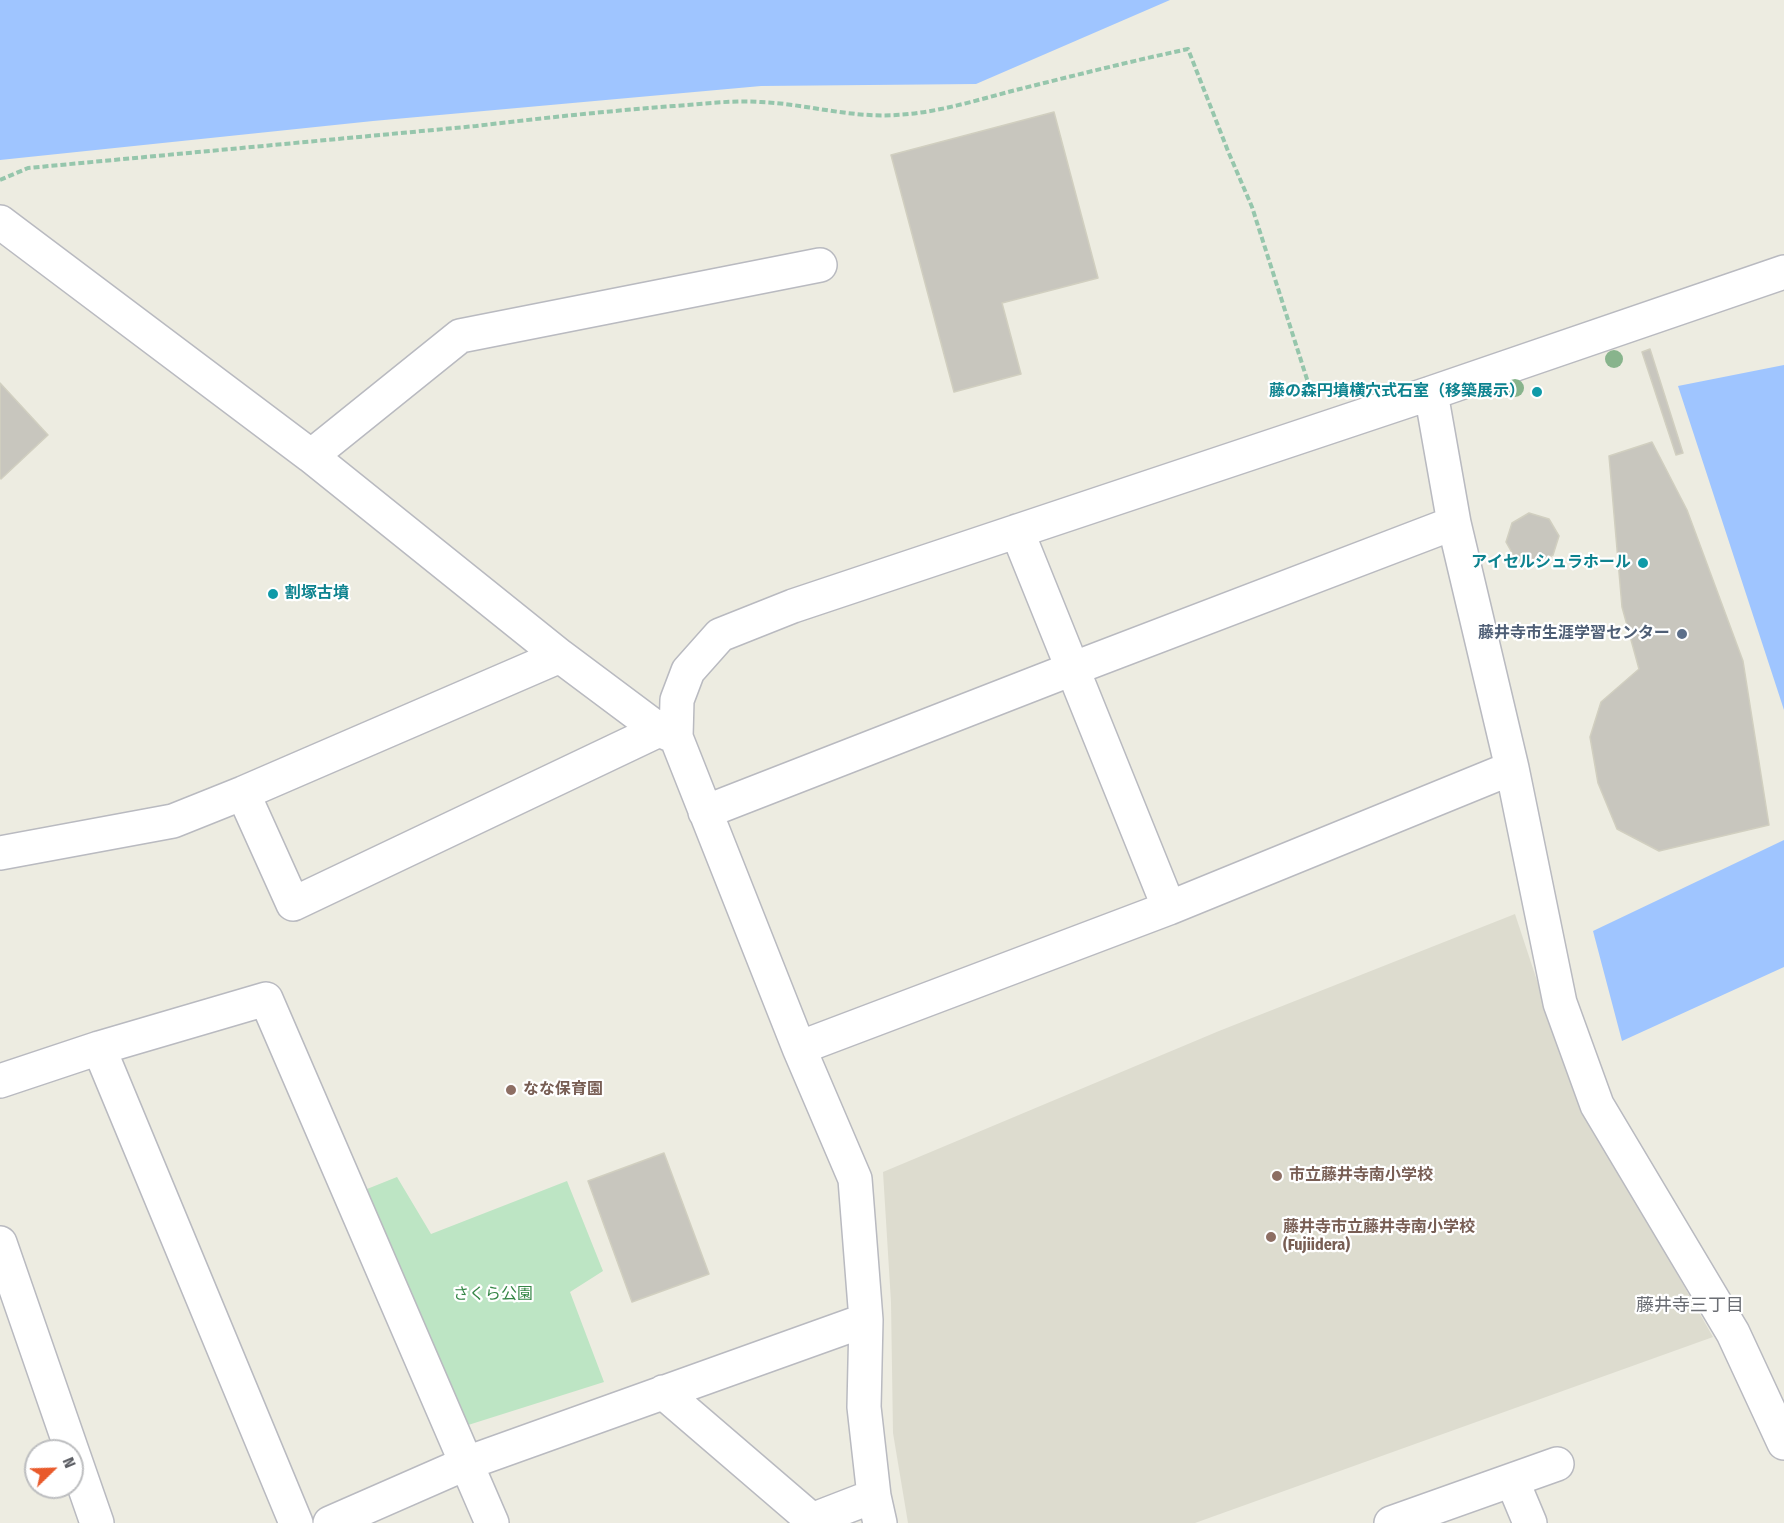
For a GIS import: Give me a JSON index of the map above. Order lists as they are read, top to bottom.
{
  "districts": ["藤井寺三丁目"],
  "parks": ["さくら公園"],
  "places": [
    "藤の森円墳横穴式石室（移築展示）",
    "アイセルシュラホール",
    "割塚古墳",
    "藤井寺市生涯学習センター",
    "なな保育園",
    "市立藤井寺南小学校",
    "藤井寺市立藤井寺南小学校 (Fujiidera)"
  ],
  "north": "top right"
}
